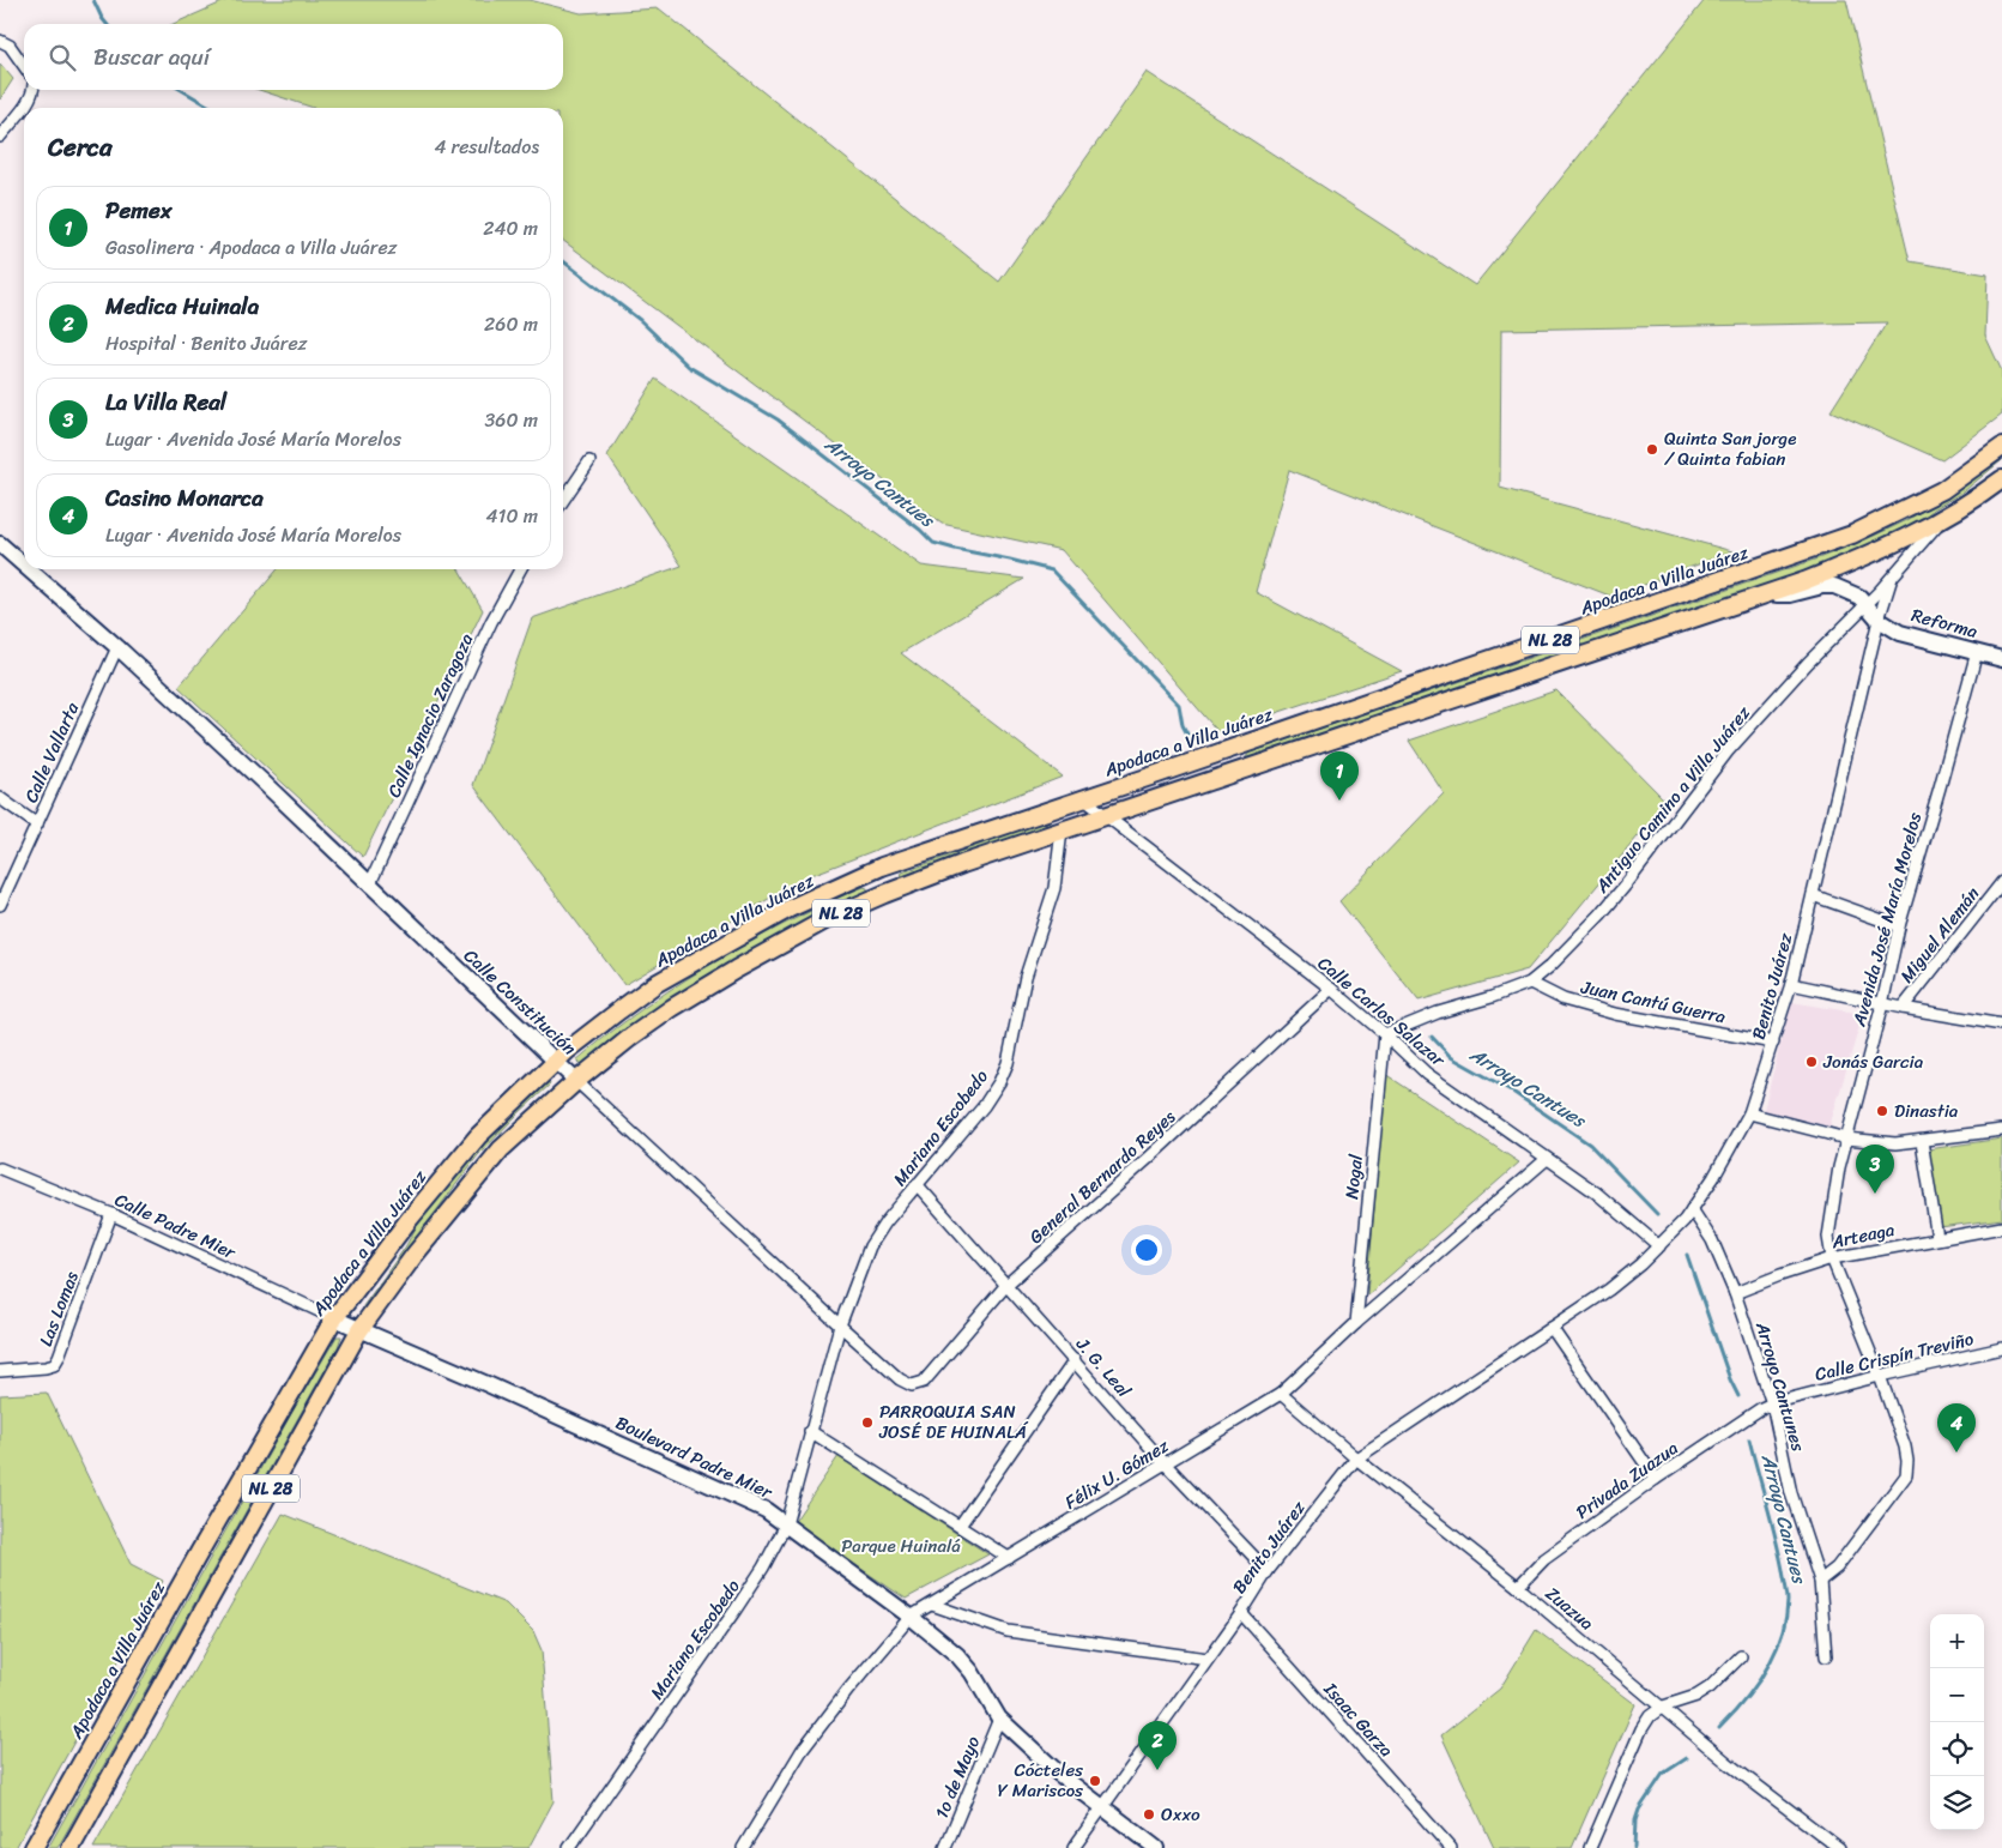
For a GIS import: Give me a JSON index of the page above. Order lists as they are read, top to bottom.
{
  "streets": {
    "main road": ["Apodaca a Villa Juárez", "NL 28"],
    "street": [
      "Reforma",
      "Calle Ignacio Zaragoza",
      "Calle Vallarta",
      "Antiguo Camino a Villa Juárez",
      "Avenida José María Morelos",
      "Miguel Alemán",
      "Benito Juárez",
      "Calle Constitución",
      "Juan Cantú Guerra",
      "Calle Carlos Salazar",
      "Mariano Escobedo",
      "General Bernardo Reyes",
      "Nogal",
      "Calle Padre Mier",
      "Arteaga",
      "Las Lomas",
      "Calle Crispín Treviño",
      "J. G. Leal",
      "Arroyo Cantunes",
      "Boulevard Padre Mier",
      "Félix U. Gómez",
      "Privada Zuazua",
      "Zuazua",
      "Isaac Garza",
      "1o de Mayo"
    ]
  },
  "crossings": [
    ["Apodaca a Villa Juárez", "Calle Constitución"],
    ["Apodaca a Villa Juárez", "Calle Carlos Salazar"],
    ["Apodaca a Villa Juárez", "Calle Padre Mier"],
    ["Apodaca a Villa Juárez", "Boulevard Padre Mier"],
    ["Reforma", "Avenida José María Morelos"],
    ["Reforma", "Benito Juárez"],
    ["NL 28", "Antiguo Camino a Villa Juárez"],
    ["NL 28", "Calle Constitución"],
    ["NL 28", "Calle Carlos Salazar"],
    ["NL 28", "Mariano Escobedo"],
    ["NL 28", "Boulevard Padre Mier"],
    ["Calle Ignacio Zaragoza", "Calle Constitución"],
    ["Calle Vallarta", "Calle Constitución"],
    ["Antiguo Camino a Villa Juárez", "Benito Juárez"],
    ["Antiguo Camino a Villa Juárez", "Juan Cantú Guerra"],
    ["Antiguo Camino a Villa Juárez", "Calle Carlos Salazar"],
    ["Antiguo Camino a Villa Juárez", "Nogal"],
    ["Avenida José María Morelos", "Arteaga"],
    ["Avenida José María Morelos", "Calle Crispín Treviño"],
    ["Avenida José María Morelos", "Arroyo Cantunes"],
    ["Benito Juárez", "Juan Cantú Guerra"],
    ["Benito Juárez", "Calle Carlos Salazar"],
    ["Benito Juárez", "J. G. Leal"],
    ["Benito Juárez", "Arroyo Cantunes"],
    ["Benito Juárez", "Boulevard Padre Mier"],
    ["Benito Juárez", "Zuazua"],
    ["Benito Juárez", "Isaac Garza"],
    ["Calle Constitución", "Mariano Escobedo"],
    ["Calle Constitución", "General Bernardo Reyes"],
    ["Calle Carlos Salazar", "General Bernardo Reyes"],
    ["Calle Carlos Salazar", "Nogal"],
    ["Calle Carlos Salazar", "Félix U. Gómez"],
    ["Mariano Escobedo", "J. G. Leal"],
    ["Mariano Escobedo", "Boulevard Padre Mier"],
    ["General Bernardo Reyes", "J. G. Leal"],
    ["Nogal", "Félix U. Gómez"],
    ["Calle Padre Mier", "Las Lomas"],
    ["Calle Padre Mier", "Boulevard Padre Mier"],
    ["Arteaga", "Arroyo Cantunes"],
    ["Calle Crispín Treviño", "Arroyo Cantunes"],
    ["Calle Crispín Treviño", "Privada Zuazua"],
    ["J. G. Leal", "Félix U. Gómez"],
    ["Arroyo Cantunes", "Privada Zuazua"],
    ["Boulevard Padre Mier", "Félix U. Gómez"],
    ["Boulevard Padre Mier", "1o de Mayo"],
    ["Félix U. Gómez", "Zuazua"],
    ["Privada Zuazua", "Zuazua"]
  ],
  "water": ["Arroyo Cantues"],
  "parks": ["Parque Huinalá"],
  "places": [
    "Quinta San jorge / Quinta fabian",
    "Jonás Garcia",
    "Dinastia",
    "PARROQUIA SAN JOSÉ DE HUINALÁ",
    "Cócteles Y Mariscos",
    "Oxxo"
  ],
  "page": {
    "search": "Buscar aquí",
    "heading": ["Cerca", "4 resultados"],
    "list": [
      {
        "mark": "1",
        "name": "Pemex",
        "note": "Gasolinera · Apodaca a Villa Juárez",
        "value": "240 m"
      },
      {
        "mark": "2",
        "name": "Medica Huinala",
        "note": "Hospital · Benito Juárez",
        "value": "260 m"
      },
      {
        "mark": "3",
        "name": "La Villa Real",
        "note": "Lugar · Avenida José María Morelos",
        "value": "360 m"
      },
      {
        "mark": "4",
        "name": "Casino Monarca",
        "note": "Lugar · Avenida José María Morelos",
        "value": "410 m"
      }
    ],
    "pins": [
      "1",
      "3",
      "4",
      "2"
    ],
    "map_buttons": ["+", "−"]
  }
}
